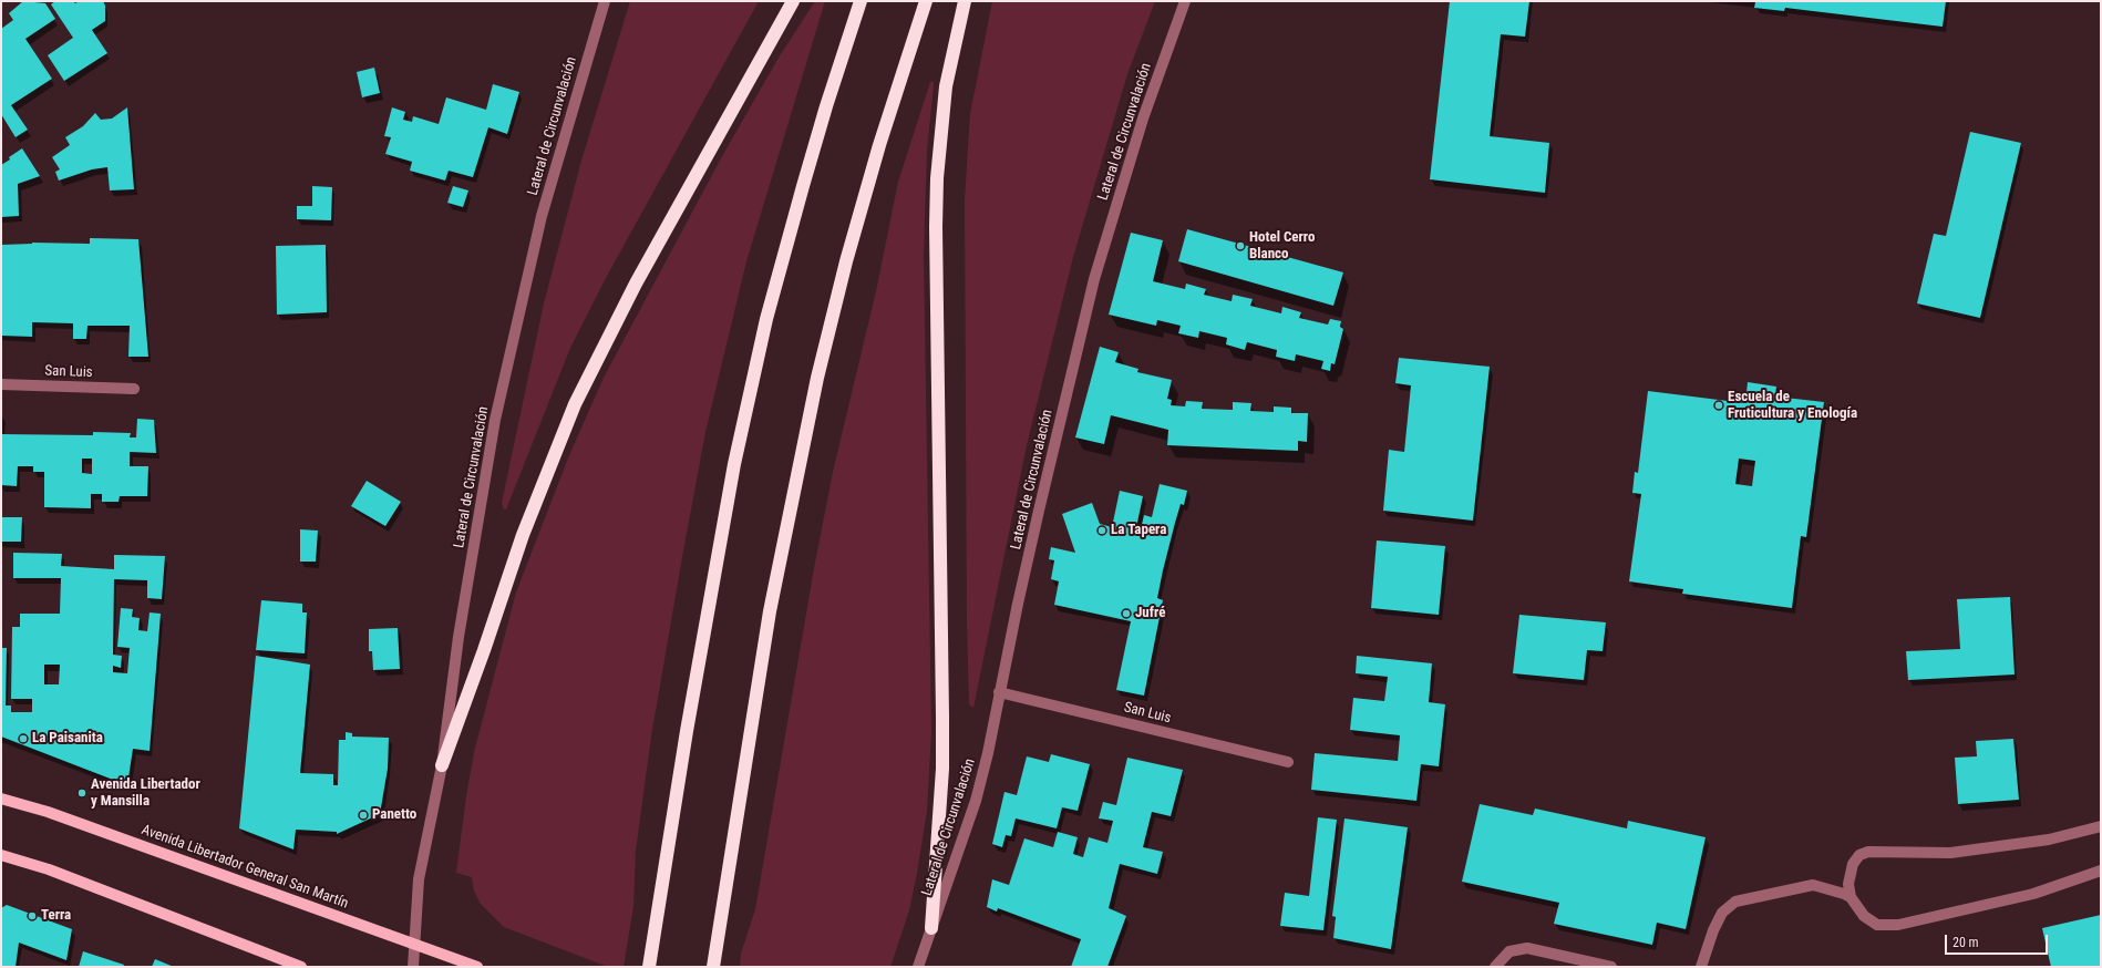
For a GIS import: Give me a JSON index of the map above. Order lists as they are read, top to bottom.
{
  "streets": {
    "main road": ["Avenida Libertador General San Martín"],
    "street": ["Lateral de Circunvalación", "San Luis"]
  },
  "crossings": [
    ["Lateral de Circunvalación", "San Luis"],
    ["Lateral de Circunvalación", "Avenida Libertador General San Martín"]
  ],
  "places": [
    "Hotel Cerro Blanco",
    "Escuela de Fruticultura y Enología",
    "La Tapera",
    "Jufré",
    "La Paisanita",
    "Avenida Libertador y Mansilla",
    "Panetto",
    "Terra"
  ],
  "scale_bar": "20 m"
}
